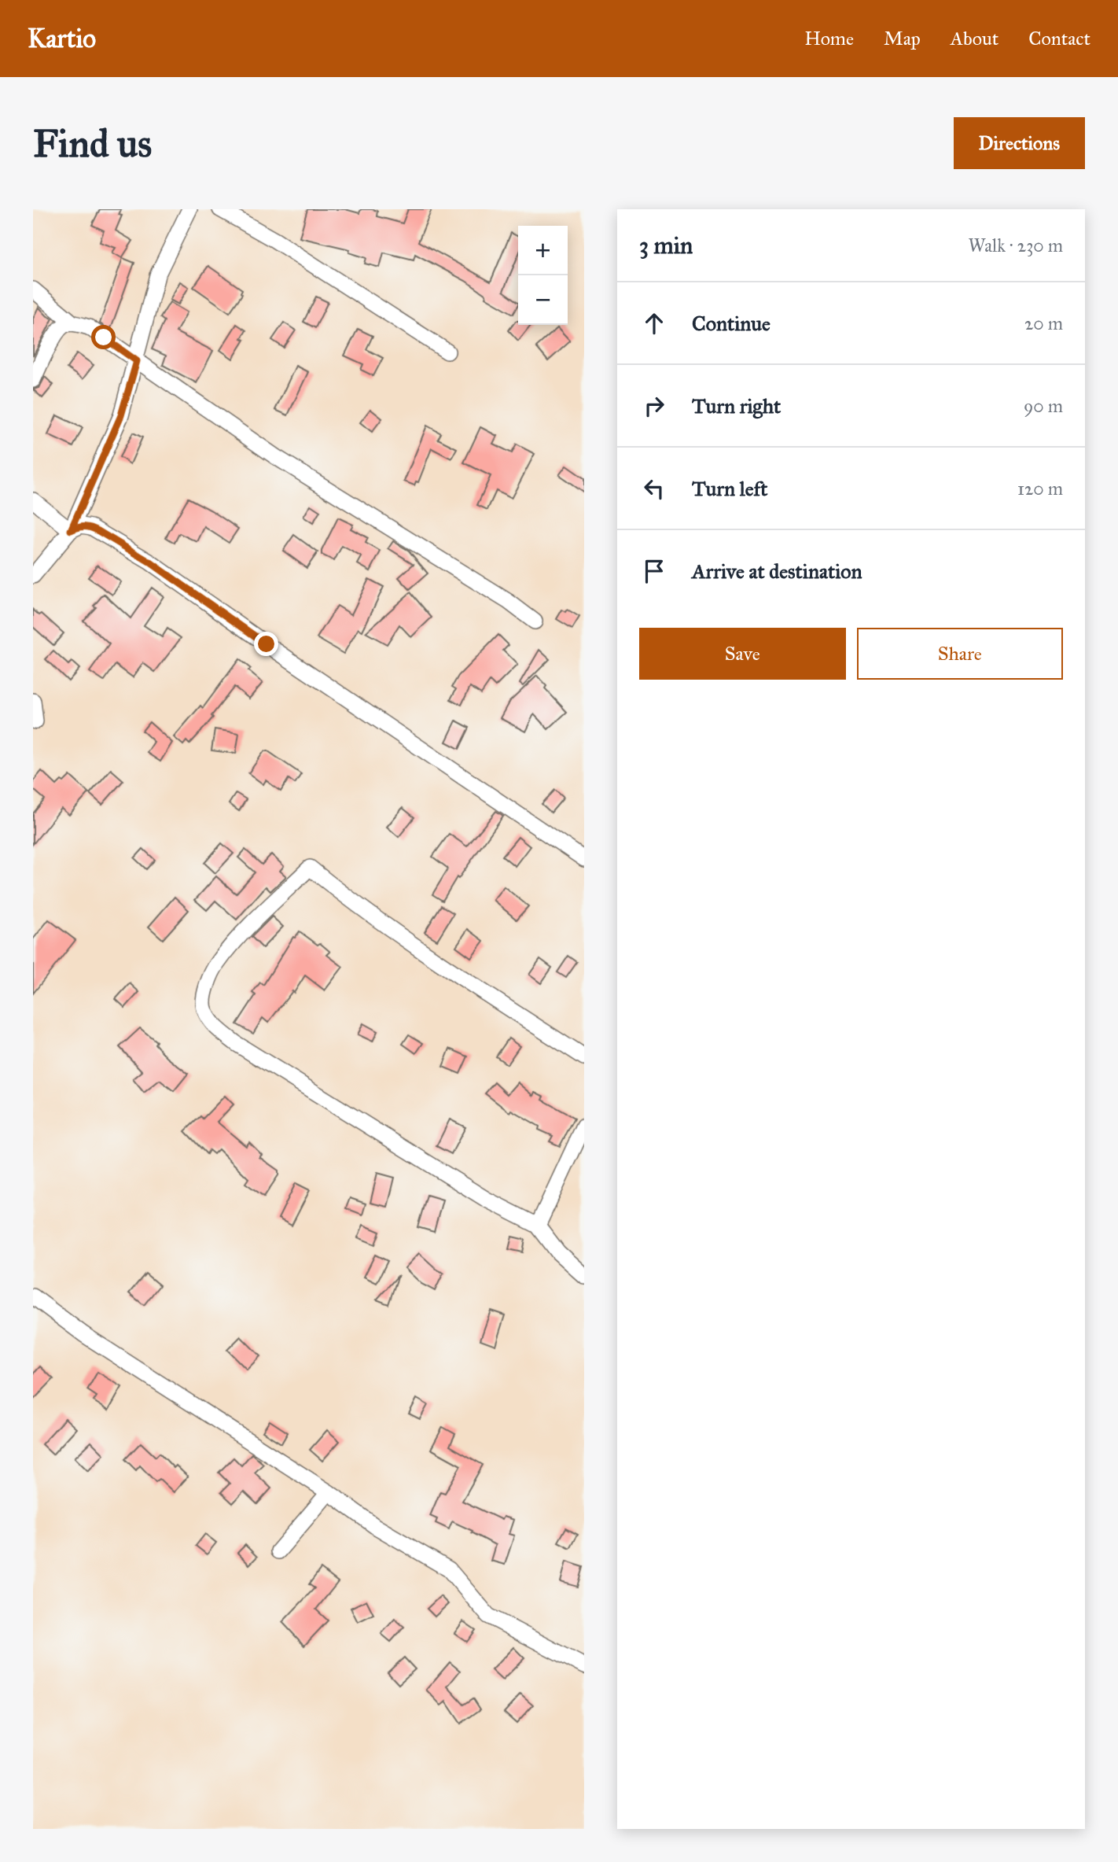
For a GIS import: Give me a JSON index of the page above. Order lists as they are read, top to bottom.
{
  "page": {
    "header": "Kartio",
    "nav": [
      "Home",
      "Map",
      "About",
      "Contact"
    ],
    "buttons": [
      "Directions",
      ["Save", "Share"]
    ],
    "title": "Find us",
    "heading": ["3 min", "Walk · 230 m"],
    "map_buttons": ["+", "−"],
    "list": [
      ["Continue", "20 m"],
      ["Turn right", "90 m"],
      ["Turn left", "120 m"],
      "Arrive at destination"
    ]
  }
}
